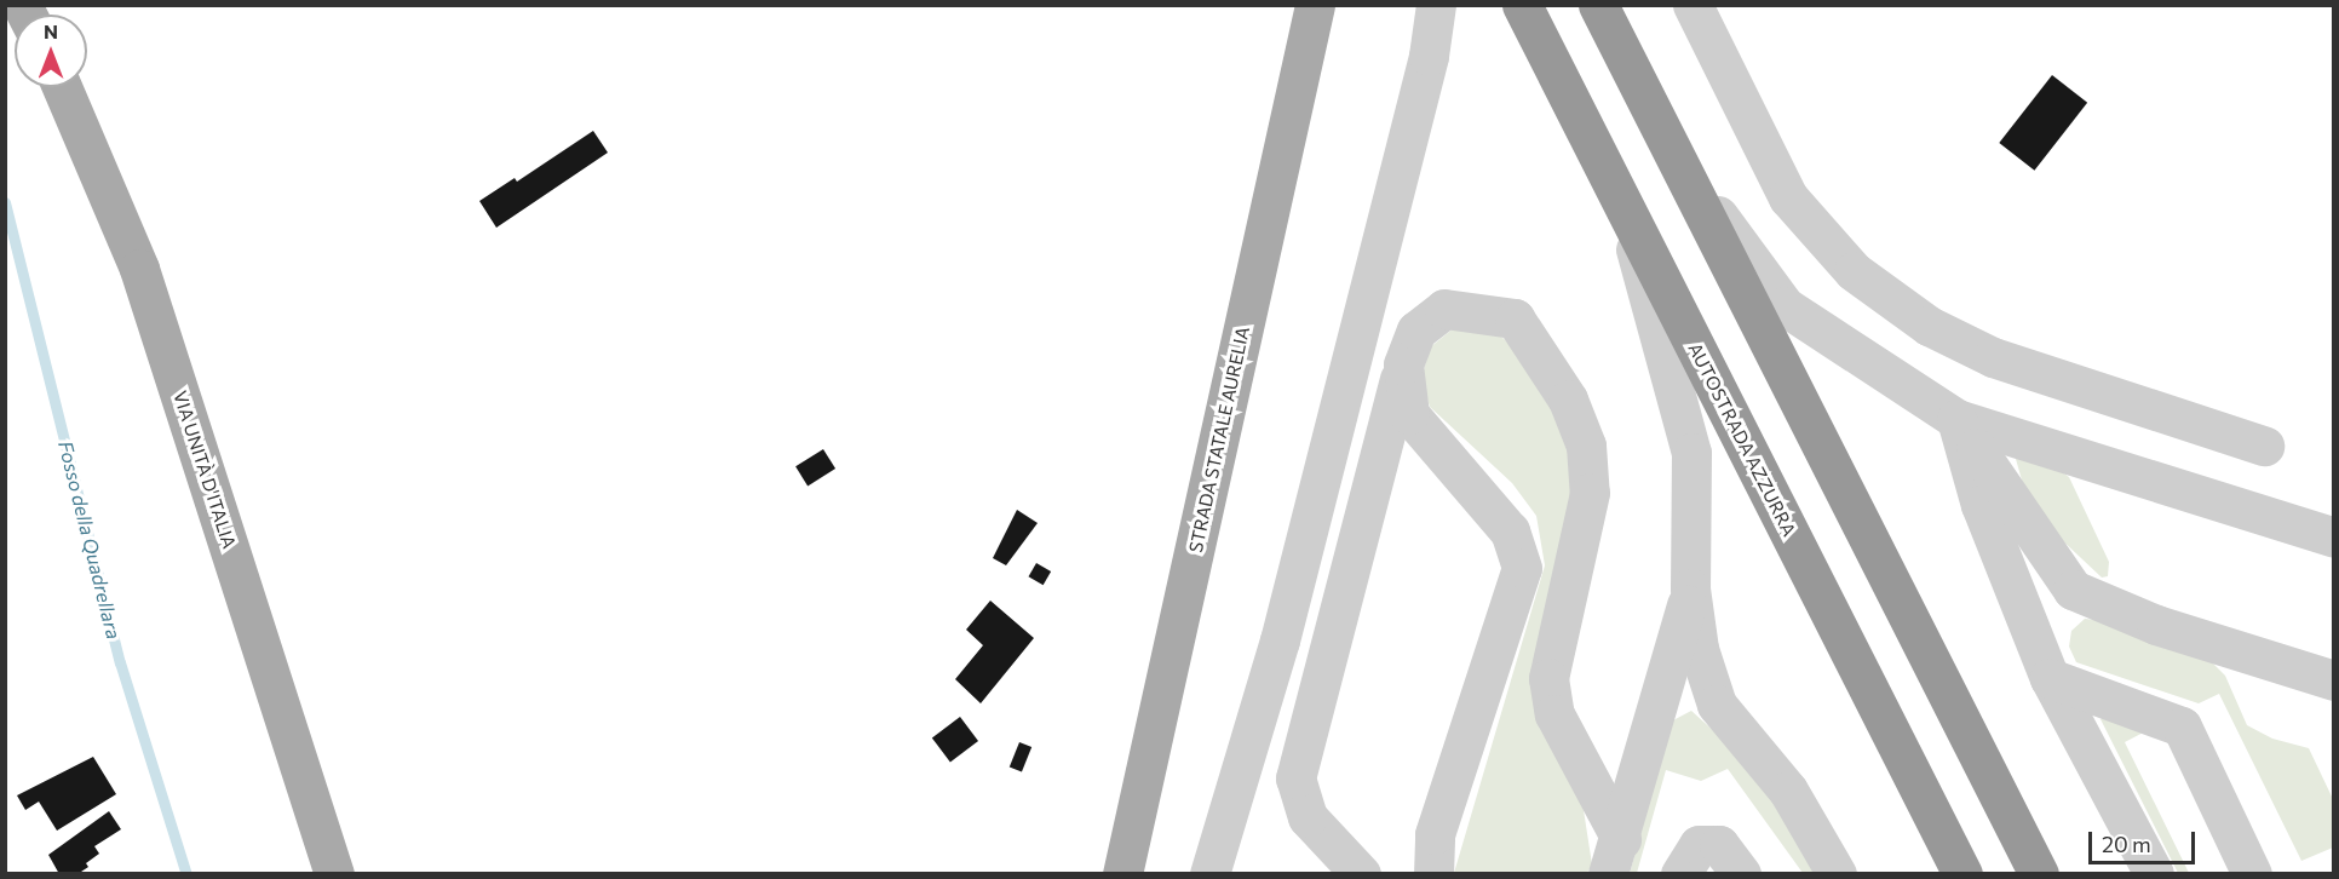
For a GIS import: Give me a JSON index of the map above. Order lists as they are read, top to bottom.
{
  "streets": {
    "highway": ["AUTOSTRADA AZZURRA"],
    "main road": ["STRADA STATALE AURELIA", "VIA UNITÀ D'ITALIA"]
  },
  "water": ["Fosso della Quadrellara"],
  "scale_bar": "20 m",
  "north": "top"
}
